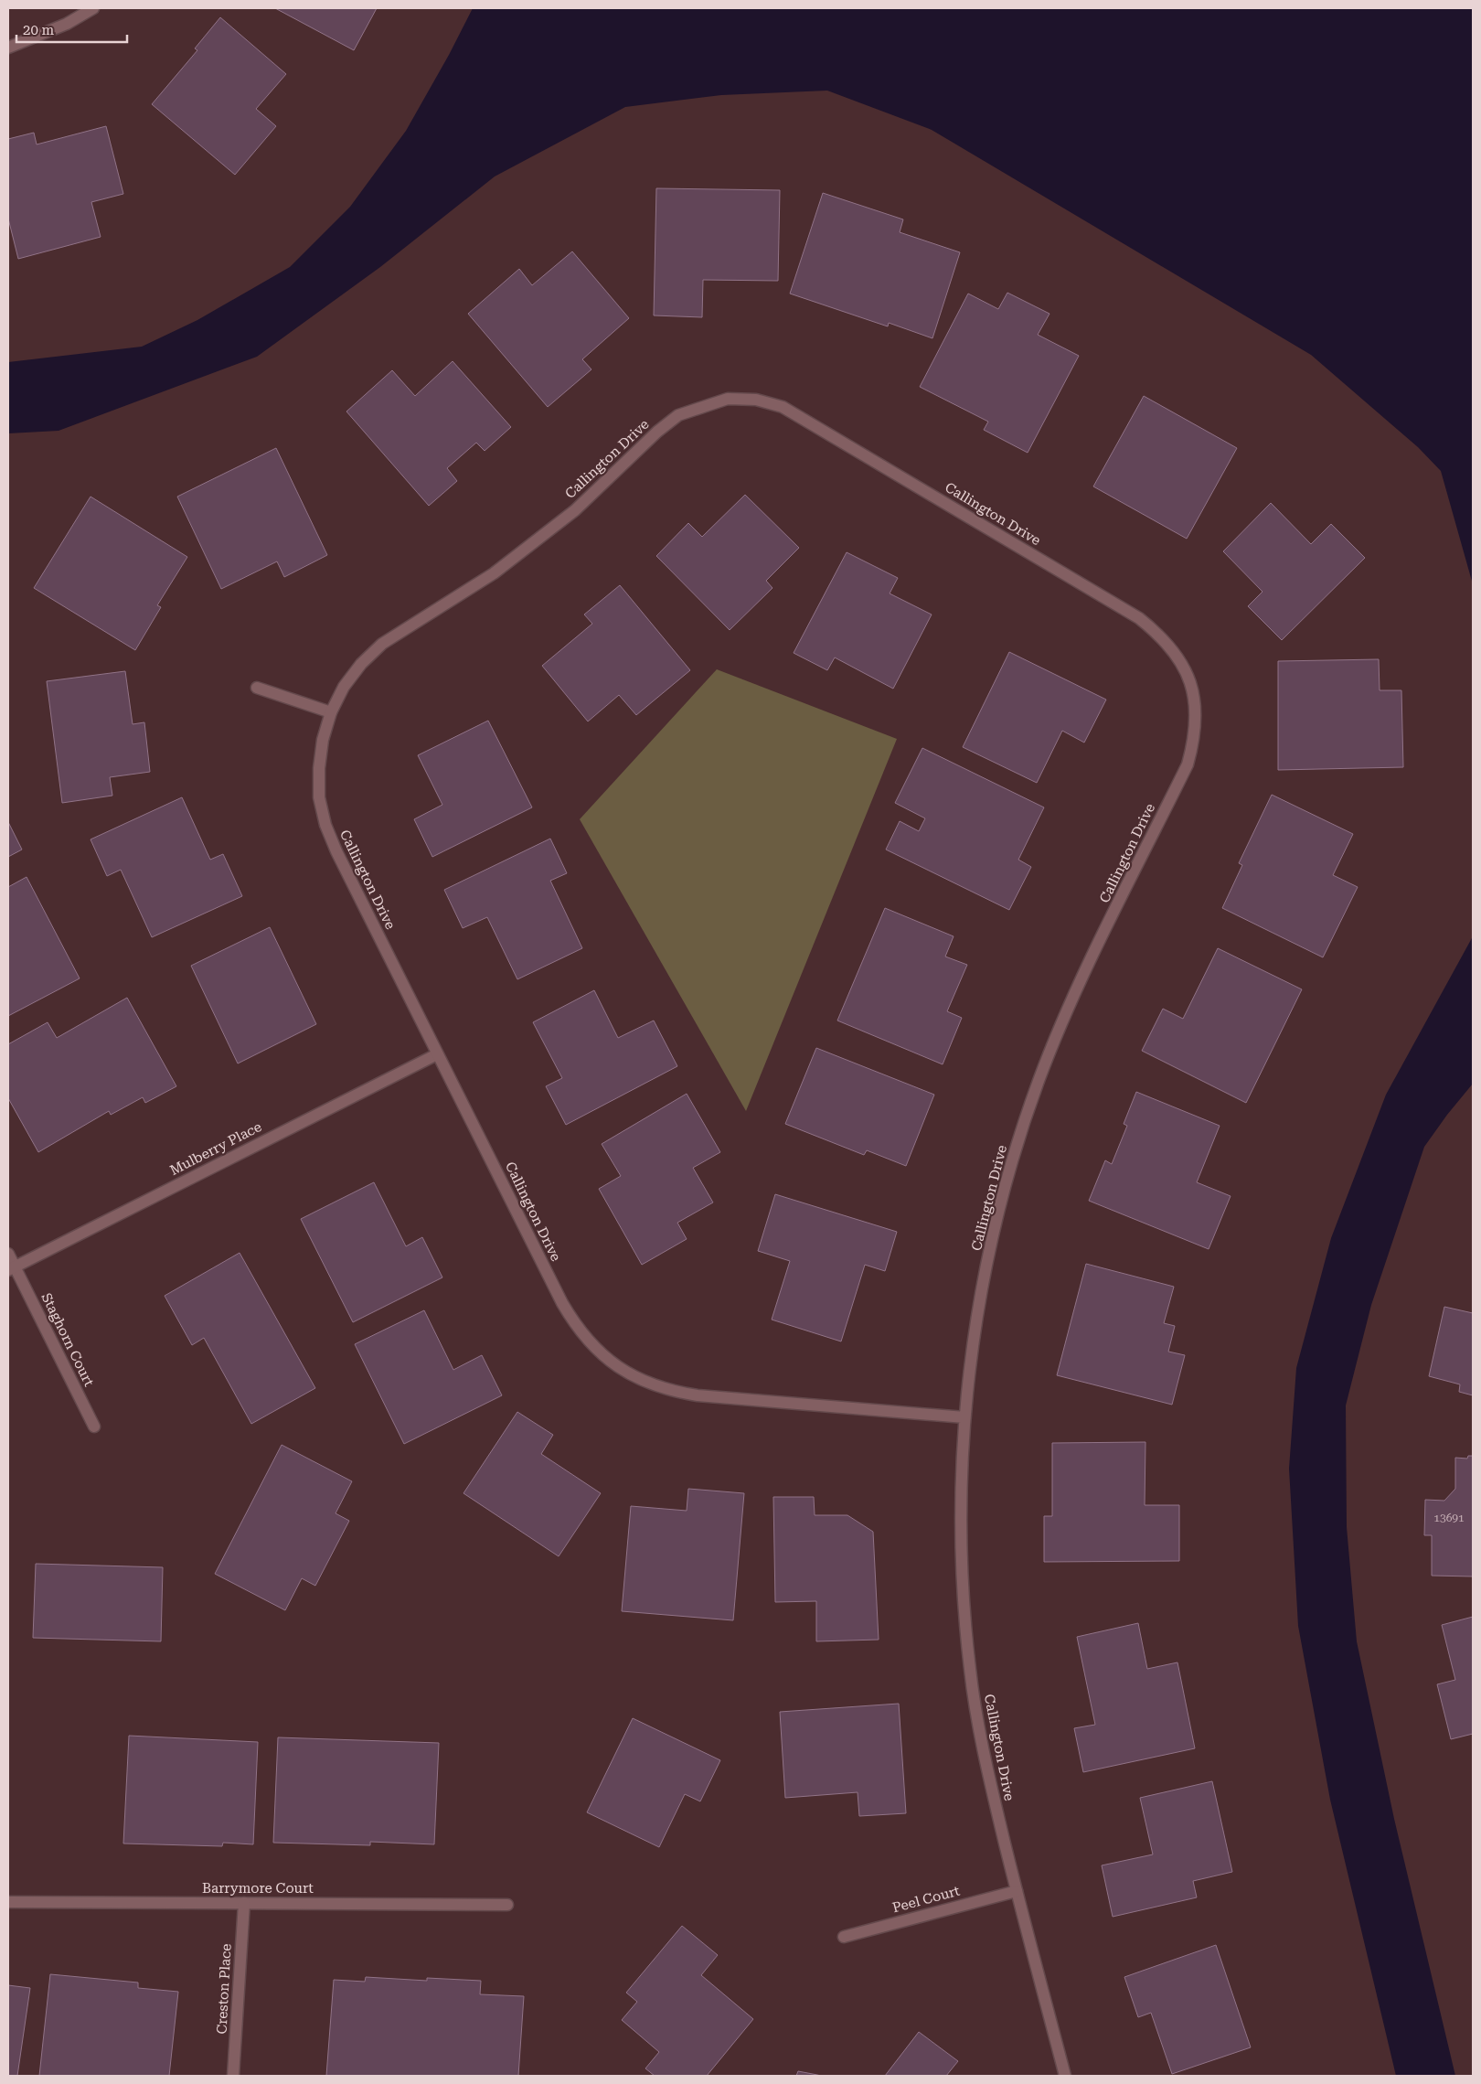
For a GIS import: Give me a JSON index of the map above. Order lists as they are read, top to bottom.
{
  "streets": {
    "street": [
      "Callington Drive",
      "Mulberry Place",
      "Staghorn Court",
      "Barrymore Court",
      "Peel Court",
      "Creston Place"
    ]
  },
  "crossings": [
    ["Callington Drive", "Mulberry Place"],
    ["Callington Drive", "Peel Court"],
    ["Mulberry Place", "Staghorn Court"],
    ["Barrymore Court", "Creston Place"]
  ],
  "house_numbers": ["13691"],
  "scale_bar": "20 m"
}
